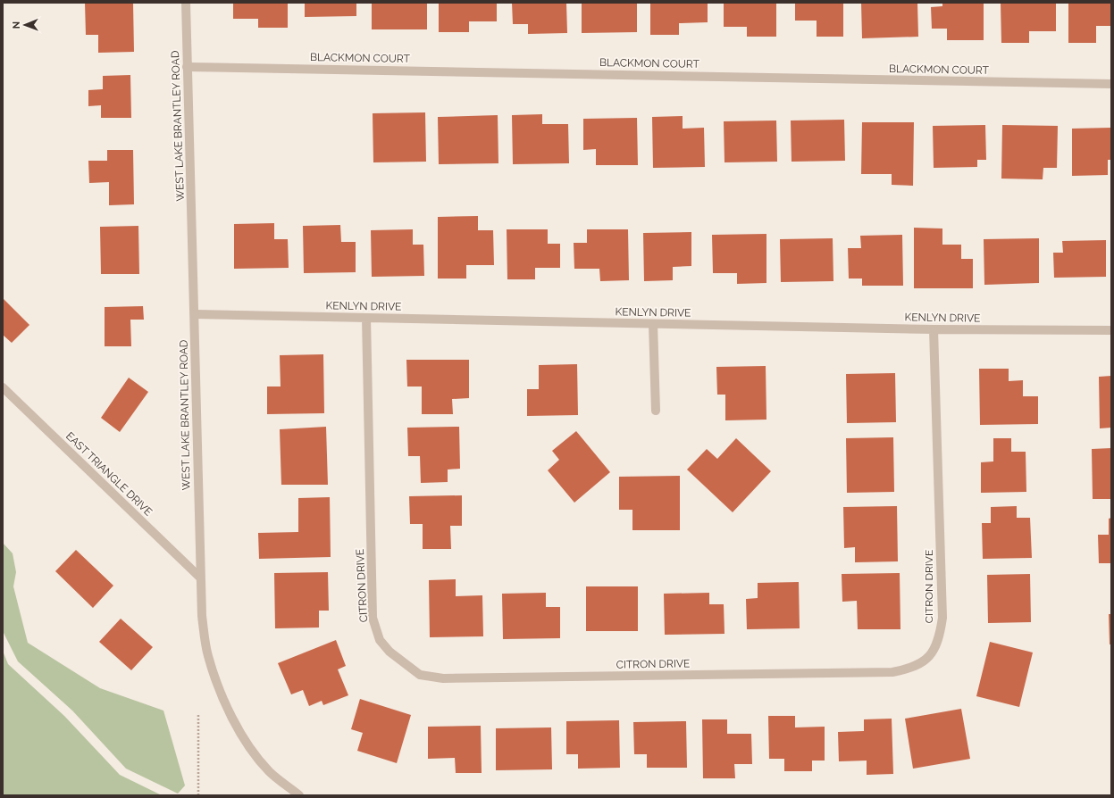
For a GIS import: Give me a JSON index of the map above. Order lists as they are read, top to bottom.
{
  "streets": {
    "street": [
      "BLACKMON COURT",
      "WEST LAKE BRANTLEY ROAD",
      "KENLYN DRIVE",
      "EAST TRIANGLE DRIVE",
      "CITRON DRIVE"
    ]
  },
  "crossings": [
    ["BLACKMON COURT", "WEST LAKE BRANTLEY ROAD"],
    ["WEST LAKE BRANTLEY ROAD", "KENLYN DRIVE"],
    ["WEST LAKE BRANTLEY ROAD", "EAST TRIANGLE DRIVE"],
    ["KENLYN DRIVE", "CITRON DRIVE"]
  ],
  "north": "left"
}
